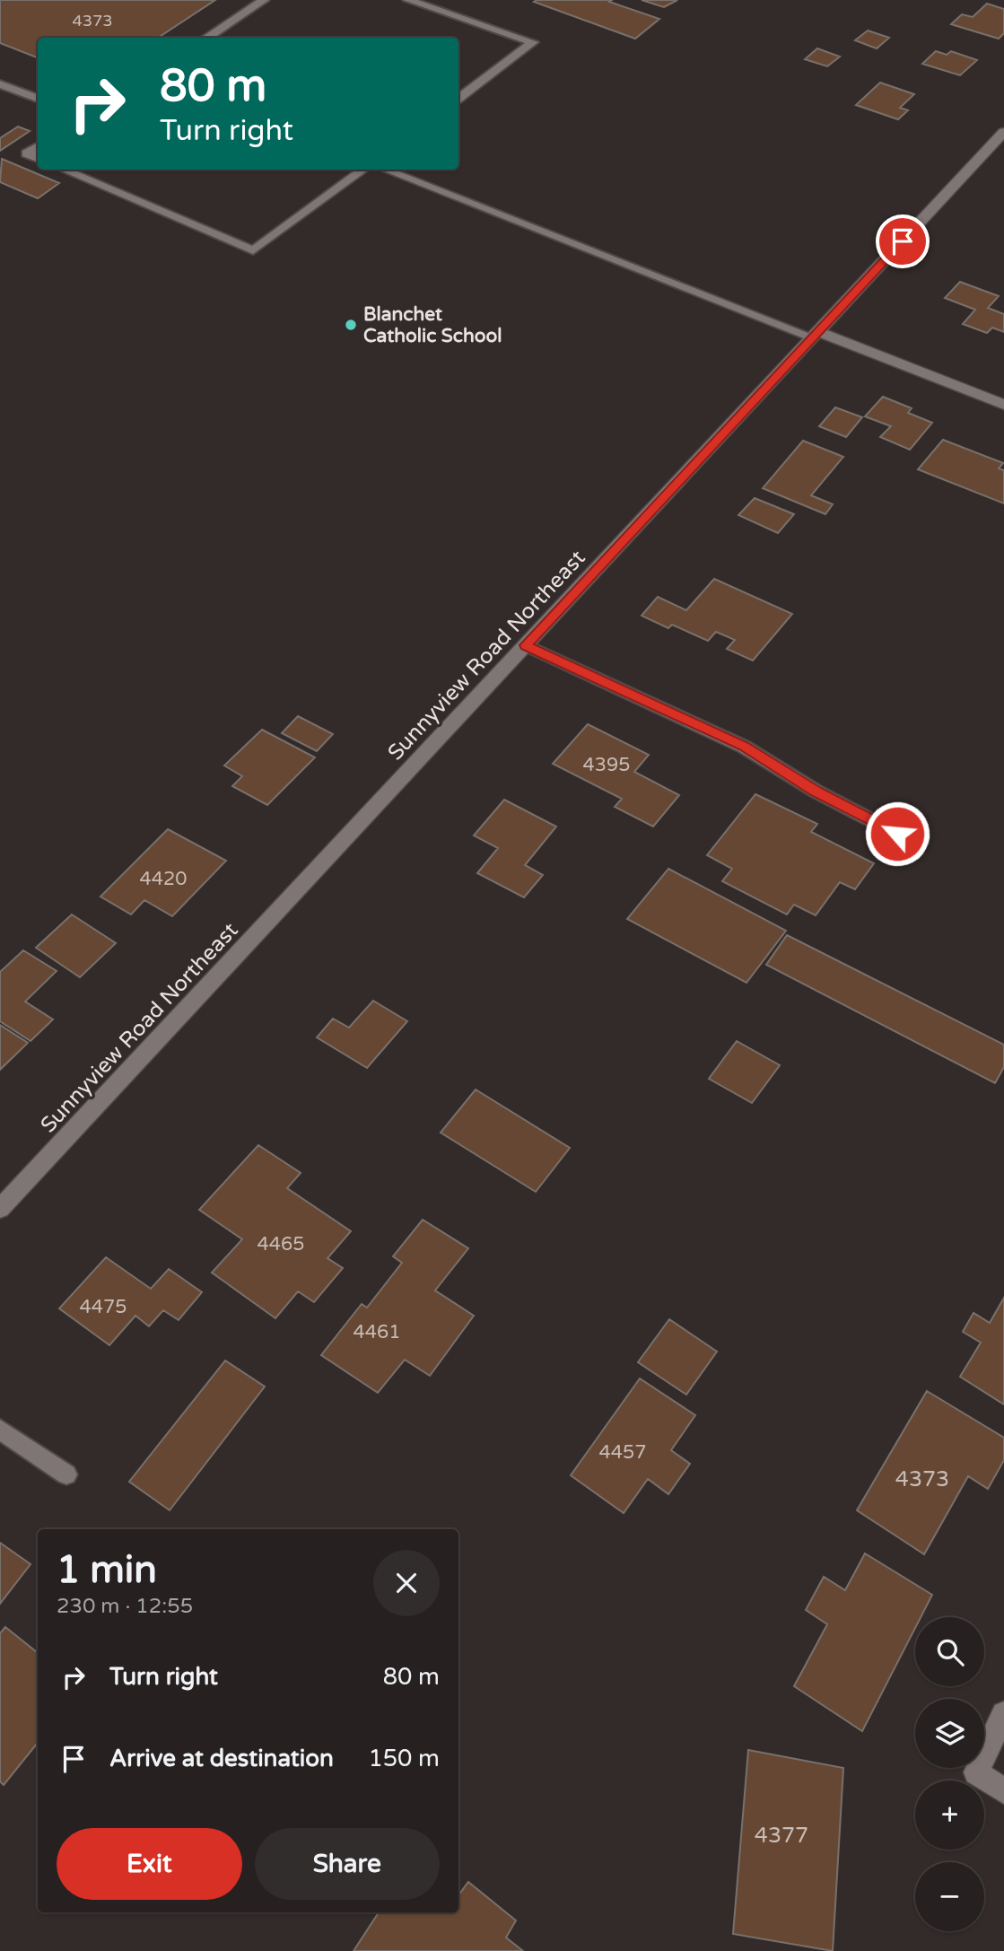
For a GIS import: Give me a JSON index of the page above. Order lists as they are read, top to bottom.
{
  "streets": {
    "main road": ["Sunnyview Road Northeast"]
  },
  "places": ["Blanchet Catholic School"],
  "house_numbers": [
    "4373",
    "4395",
    "4420",
    "4465",
    "4475",
    "4461",
    "4457",
    "4373",
    "4377"
  ],
  "page": {
    "turn": ["80 m", "Turn right"],
    "heading": ["1 min", "230 m · 12:55"],
    "map_buttons": ["+", "−"],
    "list": [
      {
        "name": "Turn right",
        "value": "80 m"
      },
      {
        "name": "Arrive at destination",
        "value": "150 m"
      }
    ],
    "buttons": ["Exit", "Share"]
  }
}
